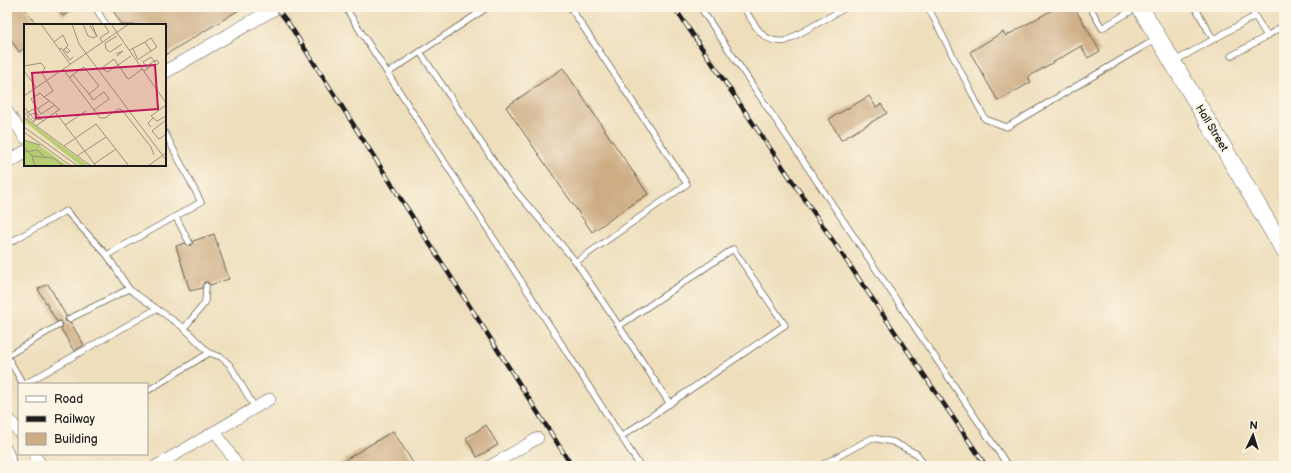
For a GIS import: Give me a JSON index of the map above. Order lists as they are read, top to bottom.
{
  "streets": {
    "main road": ["Hall Street"]
  },
  "legend": ["Road", "Railway", "Building"],
  "north": "top"
}
